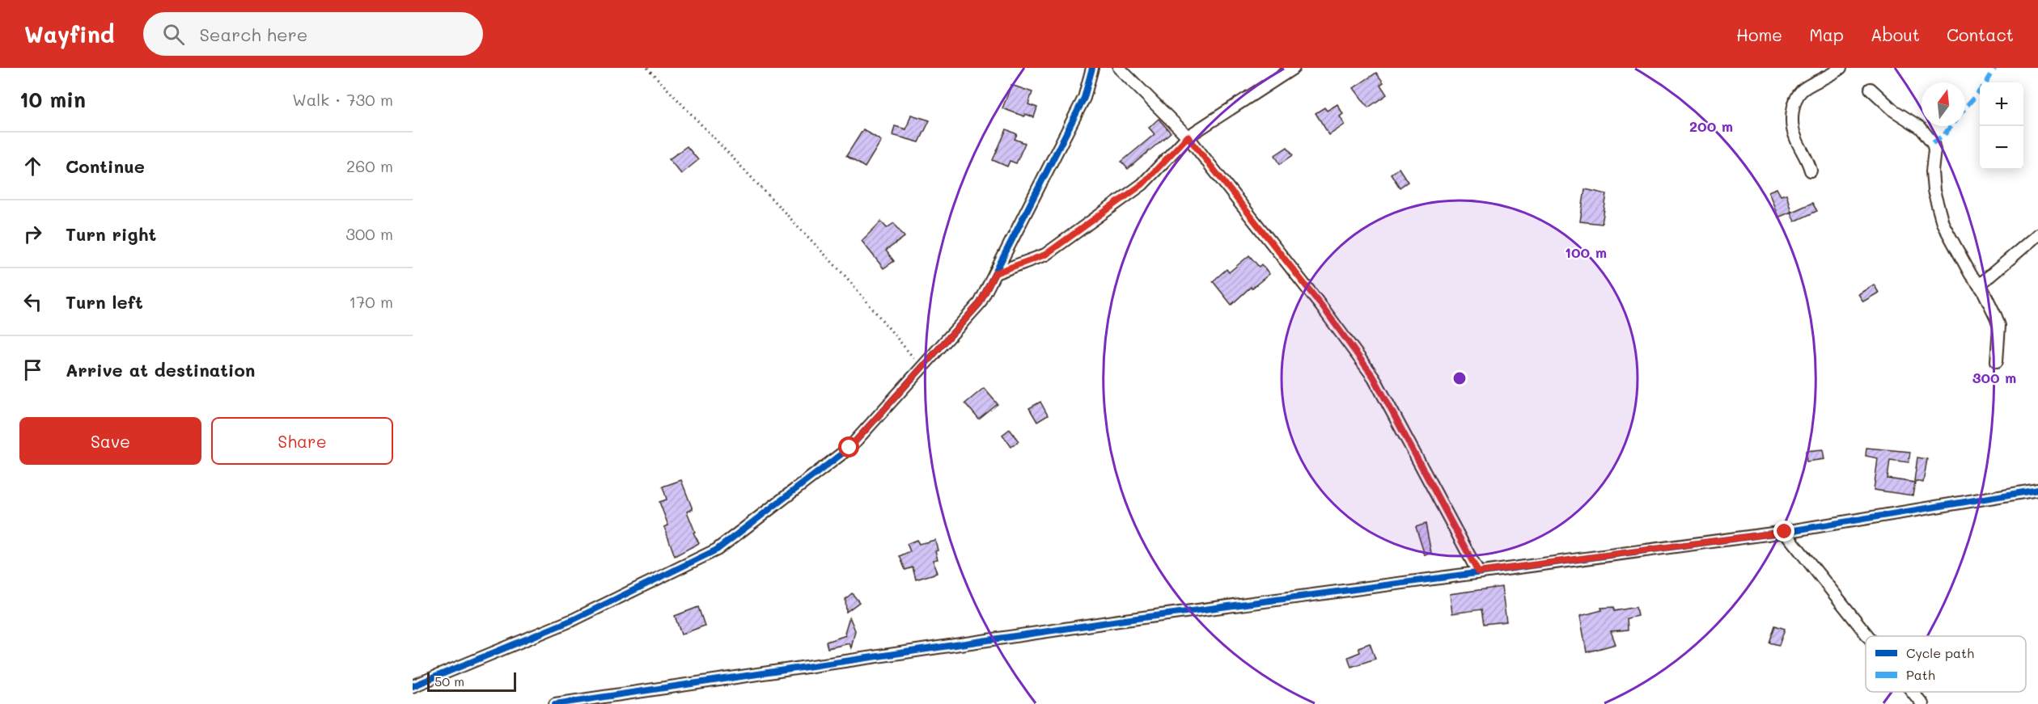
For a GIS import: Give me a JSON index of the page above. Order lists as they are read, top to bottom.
{
  "legend": ["Cycle path", "Path"],
  "scale_bar": "50 m",
  "north": "top",
  "page": {
    "header": "Wayfind",
    "search": "Search here",
    "nav": [
      "Home",
      "Map",
      "About",
      "Contact"
    ],
    "heading": ["10 min", "Walk · 730 m"],
    "map_buttons": ["+", "−"],
    "list": [
      ["Continue", "260 m"],
      ["Turn right", "300 m"],
      ["Turn left", "170 m"],
      "Arrive at destination"
    ],
    "buttons": ["Save", "Share"],
    "scale": "50 m"
  },
  "rings": ["200 m", "100 m", "300 m"]
}
